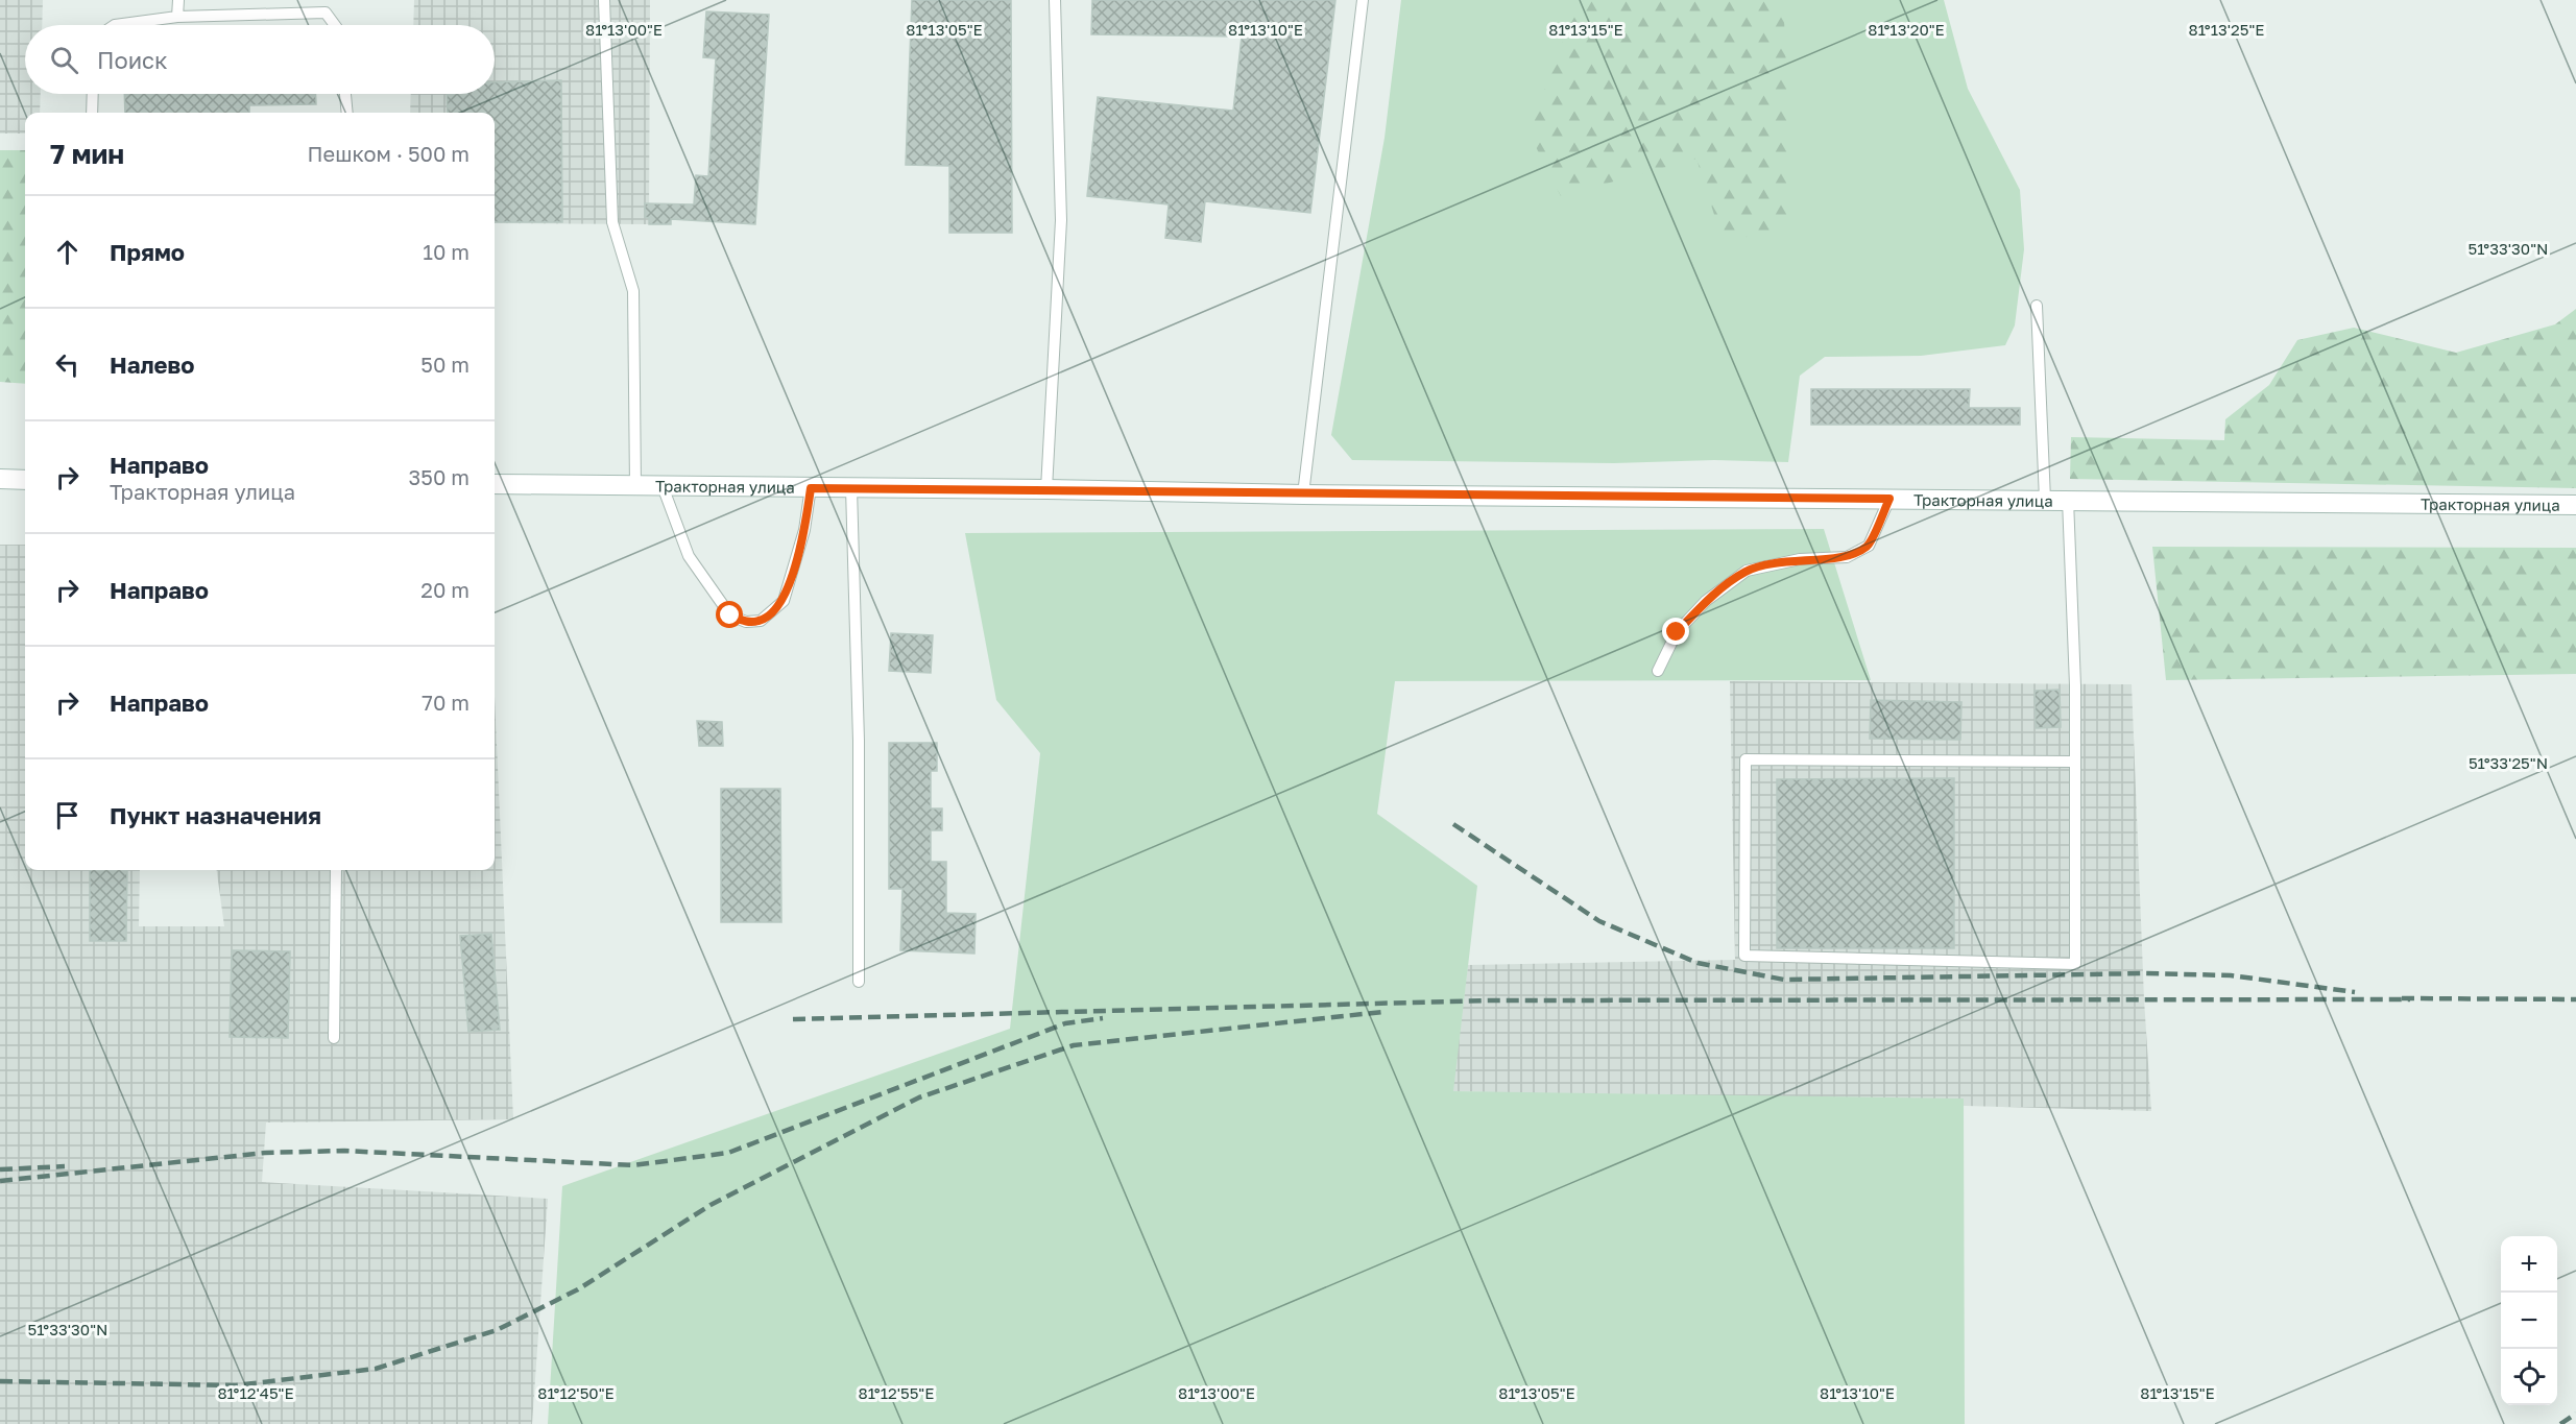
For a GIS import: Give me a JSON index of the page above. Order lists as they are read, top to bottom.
{
  "streets": {
    "main road": ["Тракторная улица"]
  },
  "page": {
    "search": "Поиск",
    "heading": ["7 мин", "Пешком · 500 m"],
    "list": [
      ["Прямо", "10 m"],
      ["Налево", "50 m"],
      ["Направо", "Тракторная улица", "350 m"],
      ["Направо", "20 m"],
      ["Направо", "70 m"],
      "Пункт назначения"
    ],
    "map_buttons": ["+", "−"]
  },
  "coordinates": [
    "81°13'00\"E",
    "81°13'05\"E",
    "81°13'10\"E",
    "81°13'15\"E",
    "81°13'20\"E",
    "81°13'25\"E",
    "51°33'30\"N",
    "51°33'25\"N",
    "81°12'45\"E",
    "81°12'50\"E",
    "81°12'55\"E"
  ]
}
